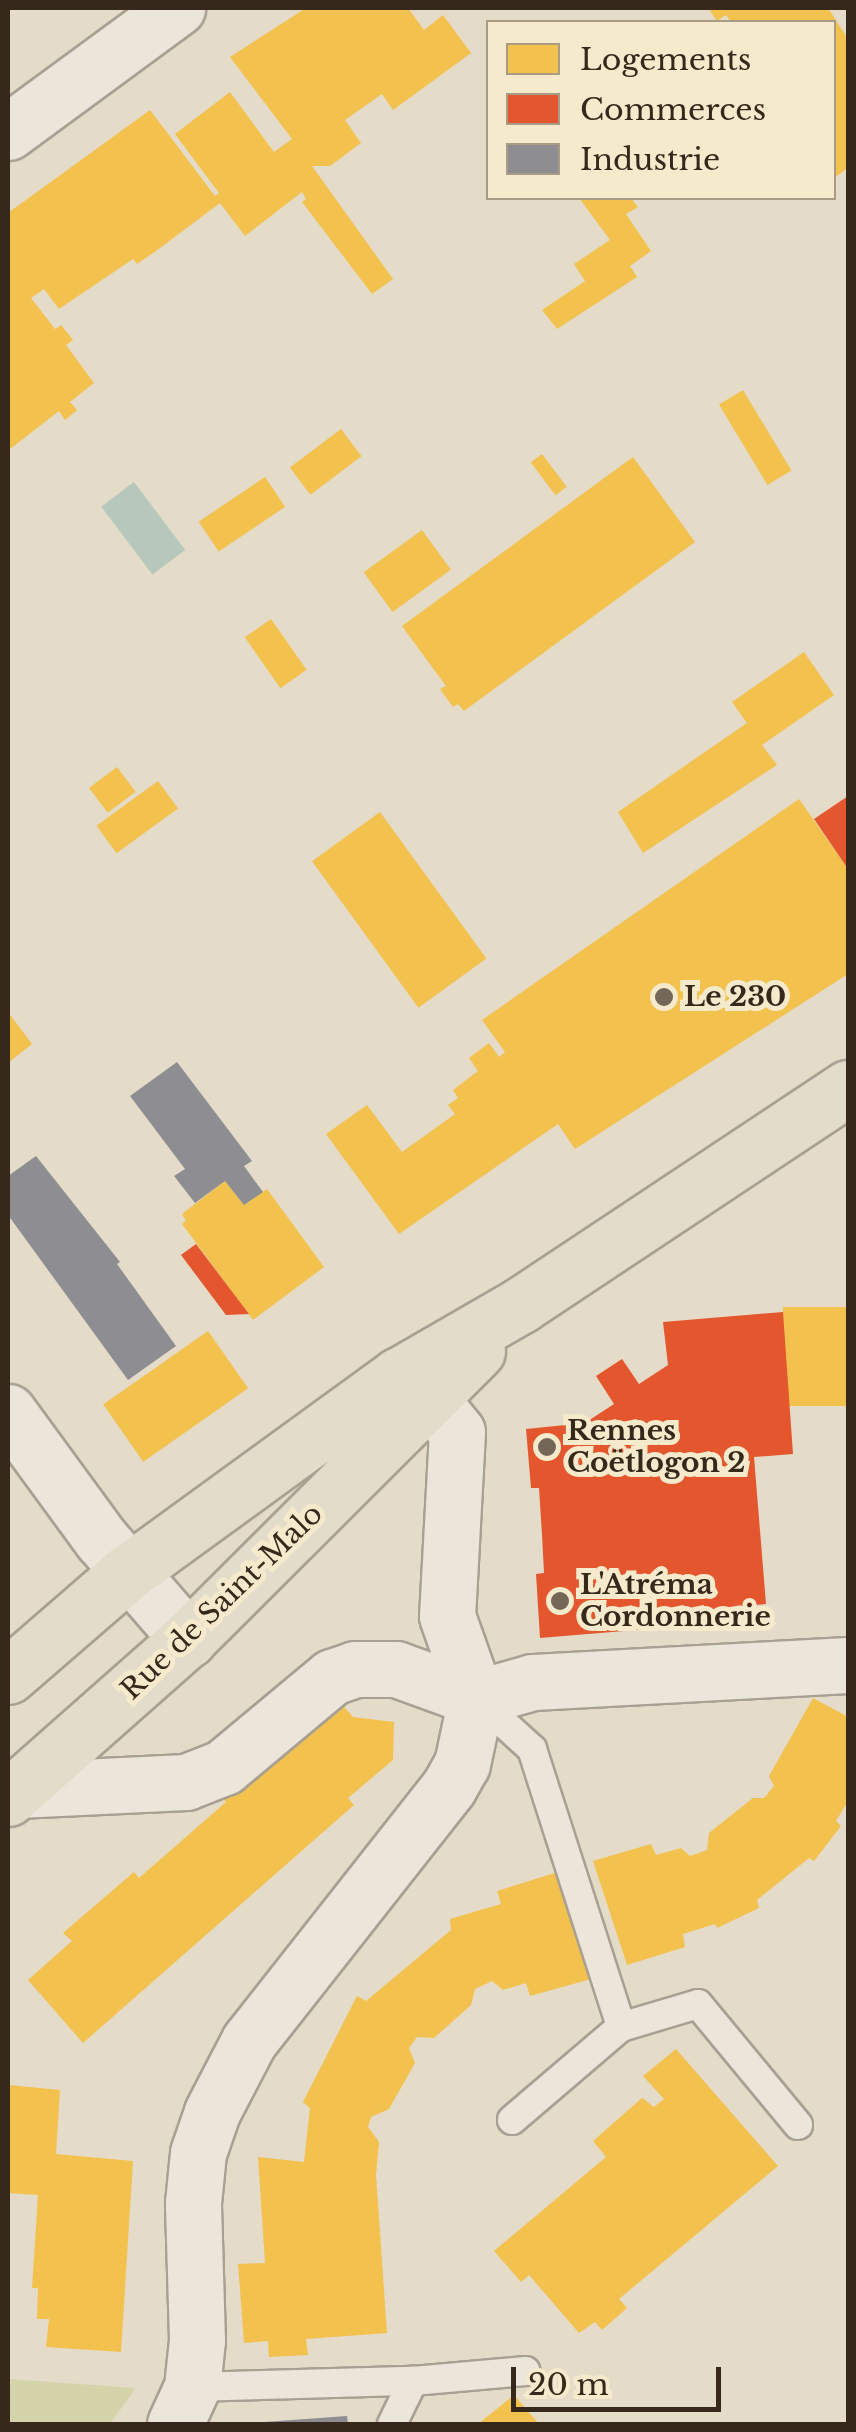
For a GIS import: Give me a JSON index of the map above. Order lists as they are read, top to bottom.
{
  "streets": {
    "main road": ["Rue de Saint-Malo"]
  },
  "places": ["Le 230", "Rennes Coëtlogon 2", "L'Atréma Cordonnerie"],
  "legend": ["Logements", "Commerces", "Industrie"],
  "scale_bar": "20 m"
}
